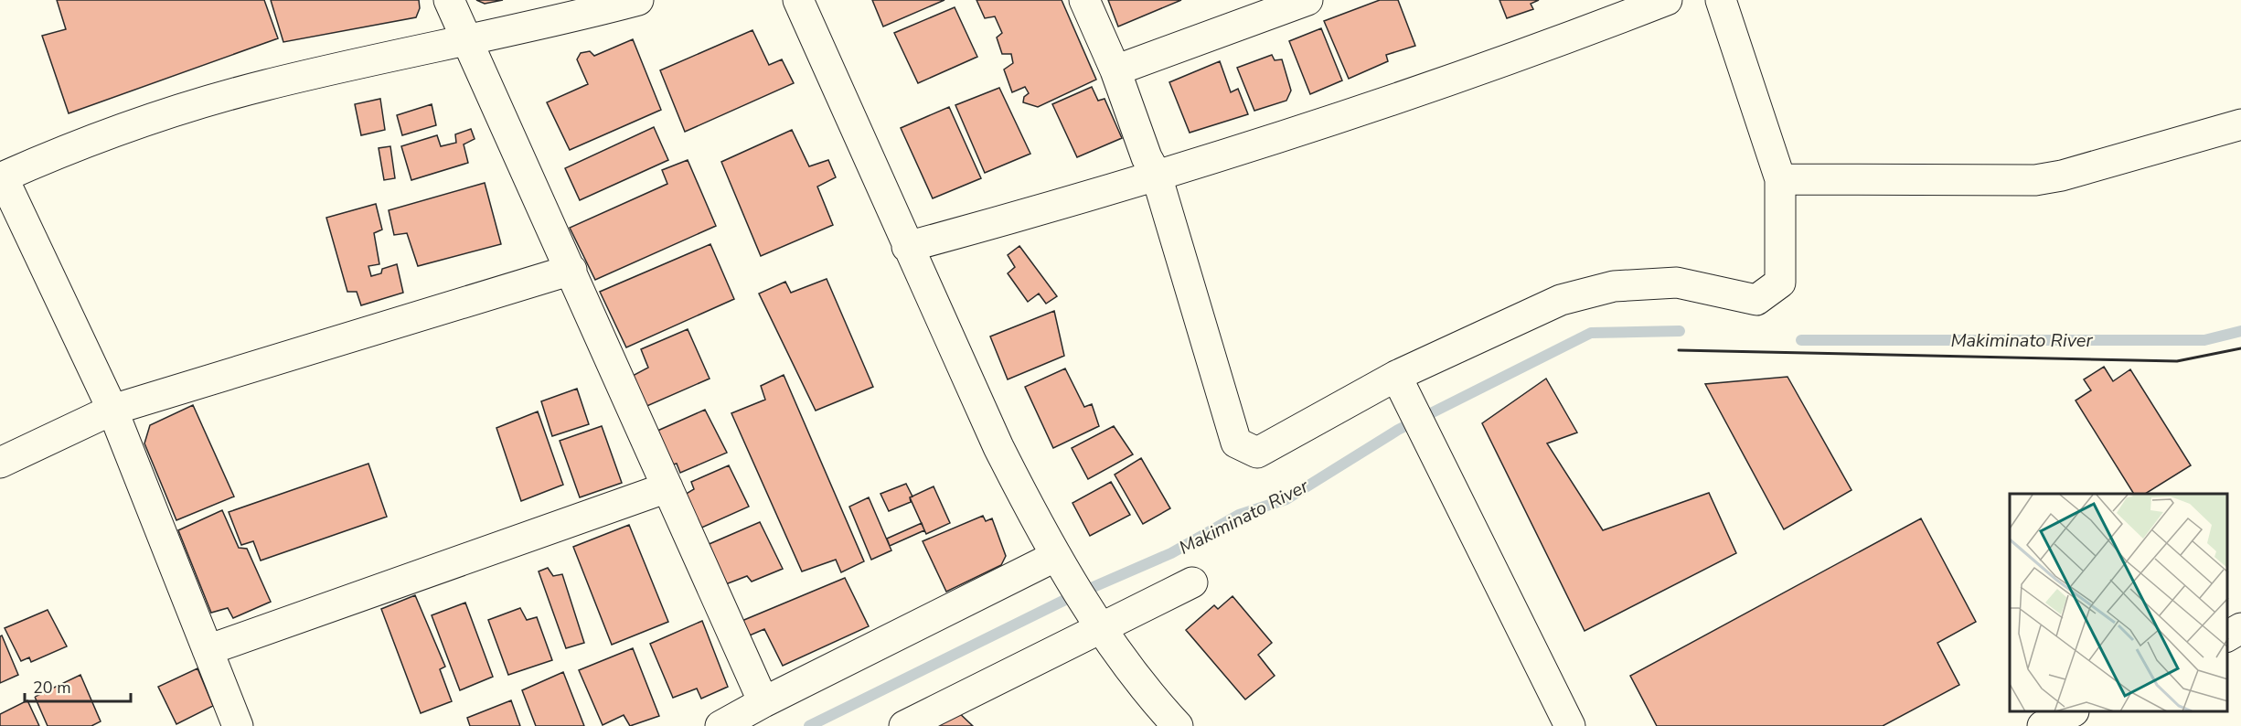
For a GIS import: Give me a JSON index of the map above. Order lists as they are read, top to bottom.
{
  "water": ["Makiminato River"],
  "scale_bar": "20 m"
}
